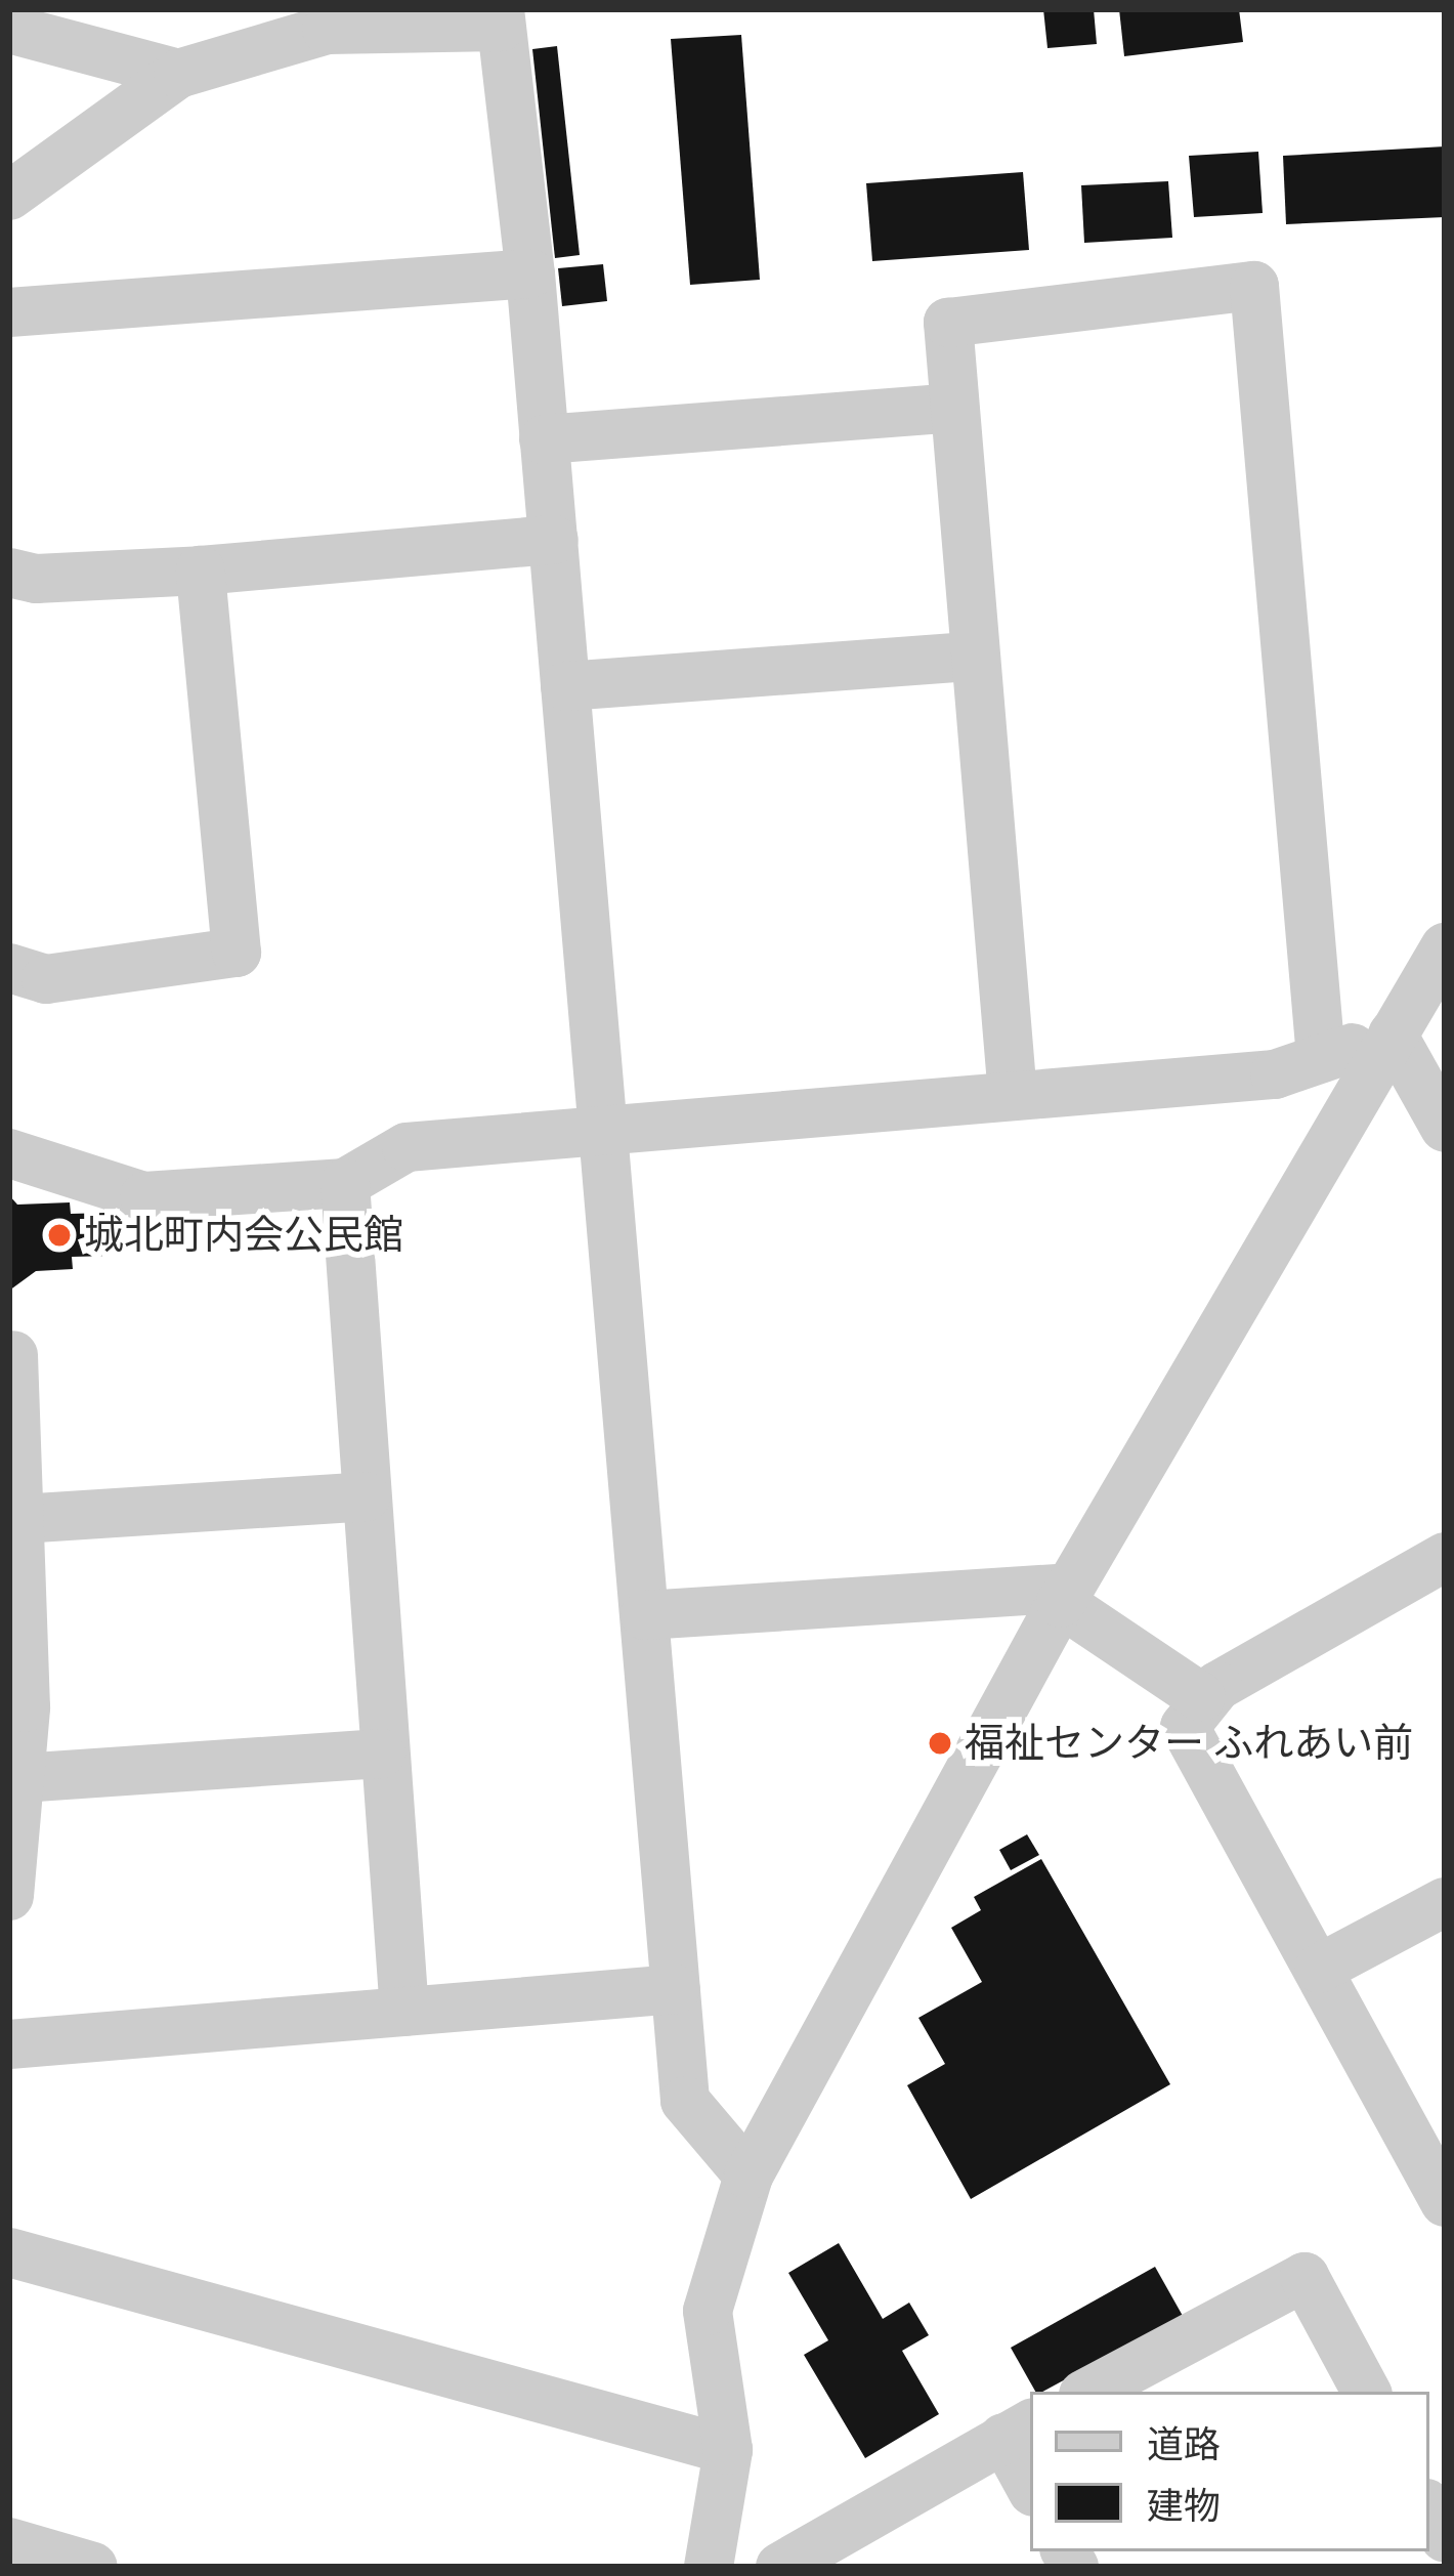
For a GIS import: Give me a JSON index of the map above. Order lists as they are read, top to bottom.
{
  "places": ["城北町内会公民館", "福祉センター ふれあい前"],
  "legend": ["道路", "建物"]
}
